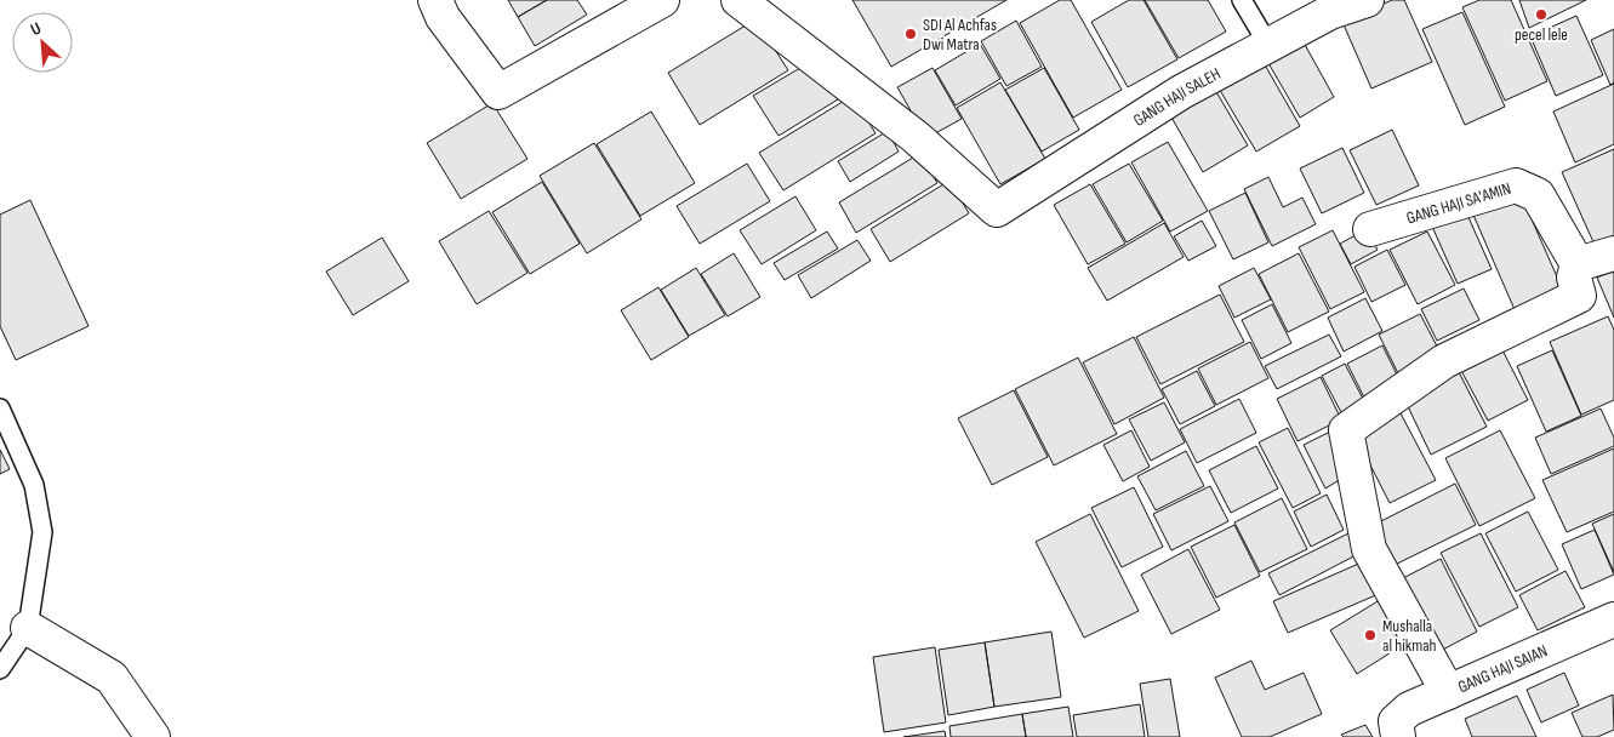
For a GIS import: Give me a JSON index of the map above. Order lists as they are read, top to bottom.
{
  "streets": {
    "street": ["GANG HAJI SALEH", "GANG HAJI SA'AMIN", "GANG HAJI SAIAN"]
  },
  "places": ["pecel lele", "SDI Al Achfas Dwi Matra", "Mushalla al hikmah"],
  "north": "top left"
}
